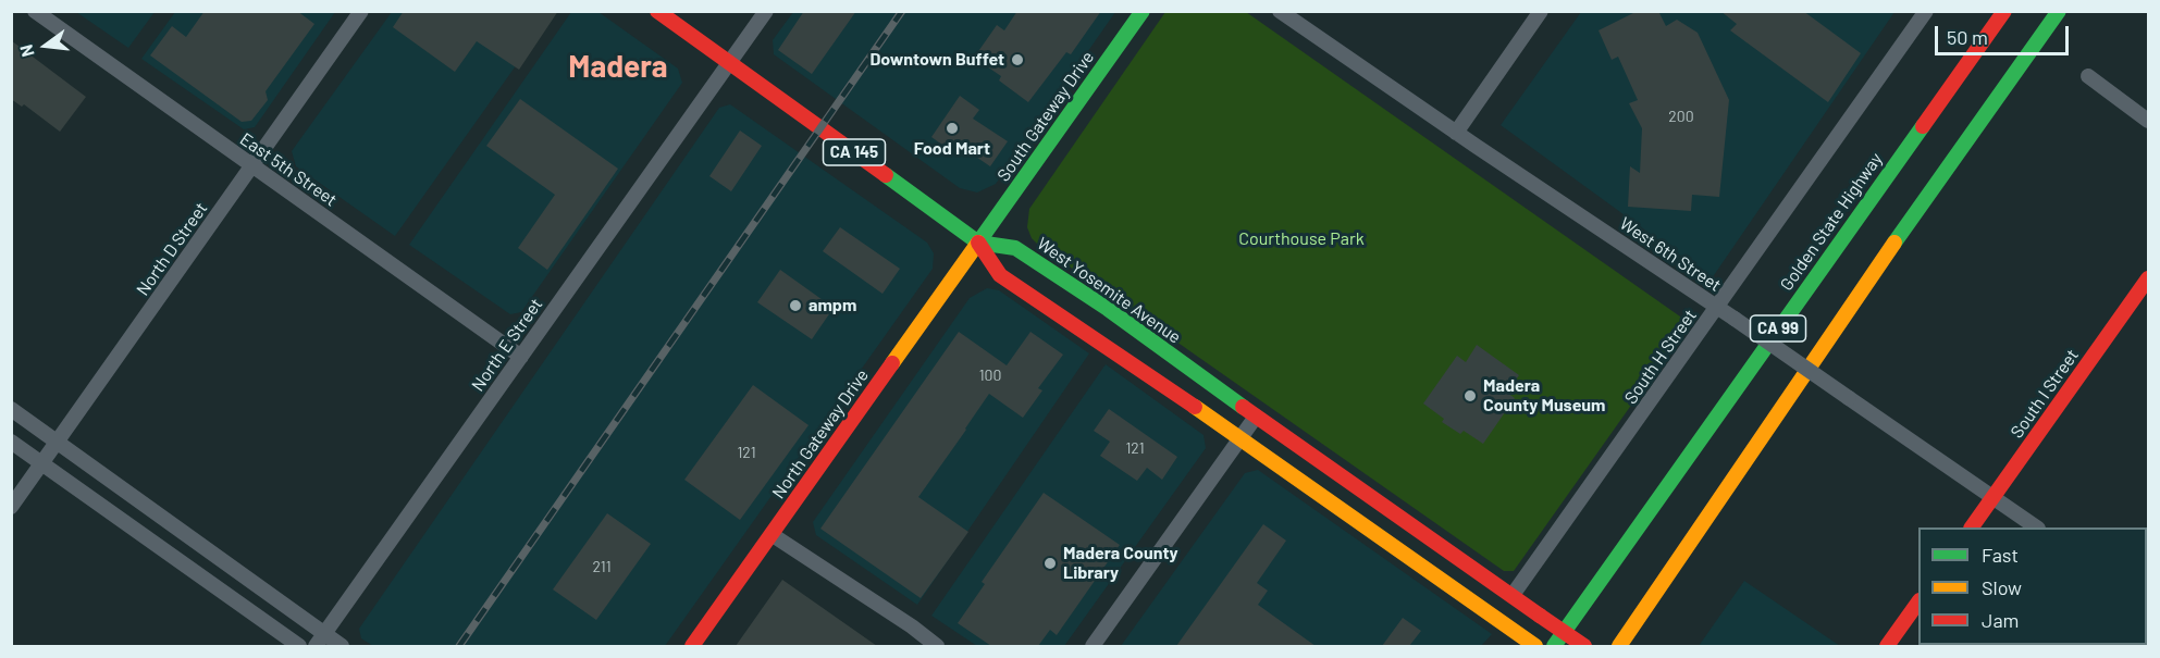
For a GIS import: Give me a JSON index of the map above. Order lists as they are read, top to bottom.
{
  "streets": {
    "main road": [
      "South Gateway Drive",
      "CA 145",
      "Golden State Highway",
      "West Yosemite Avenue",
      "CA 99",
      "South I Street",
      "North Gateway Drive"
    ],
    "street": [
      "East 5th Street",
      "North D Street",
      "West 6th Street",
      "North E Street",
      "South H Street"
    ]
  },
  "crossings": [
    ["South Gateway Drive", "CA 145"],
    ["South Gateway Drive", "West Yosemite Avenue"],
    ["South Gateway Drive", "North Gateway Drive"],
    ["CA 145", "West Yosemite Avenue"],
    ["CA 145", "North E Street"],
    ["CA 145", "North Gateway Drive"],
    ["East 5th Street", "North D Street"],
    ["East 5th Street", "North E Street"],
    ["West 6th Street", "South H Street"],
    ["West 6th Street", "South I Street"],
    ["West Yosemite Avenue", "South H Street"],
    ["West Yosemite Avenue", "North Gateway Drive"]
  ],
  "districts": ["Madera"],
  "parks": ["Courthouse Park"],
  "places": [
    "Downtown Buffet",
    "Food Mart",
    "ampm",
    "Madera County Museum",
    "Madera County Library"
  ],
  "house_numbers": [
    "200",
    "100",
    "121",
    "121",
    "211"
  ],
  "legend": ["Fast", "Slow", "Jam"],
  "scale_bar": "50 m",
  "north": "left"
}
